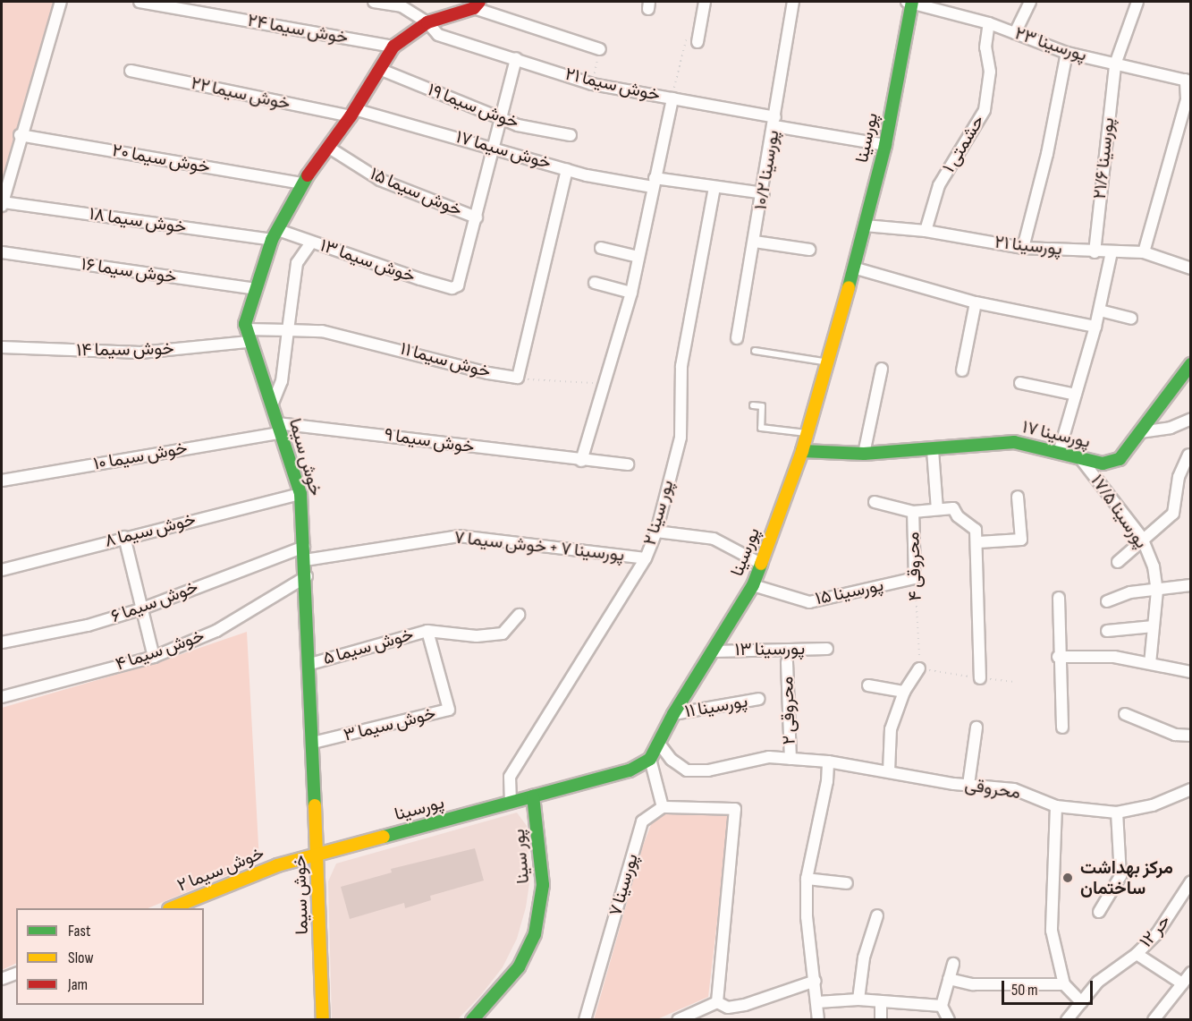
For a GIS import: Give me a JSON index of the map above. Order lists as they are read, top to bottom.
{
  "streets": {
    "street": [
      "خوش سیما ۲۴",
      "پورسینا ۲۳",
      "خوش سیما ۲۱",
      "خوش سیما ۲۲",
      "خوش سیما ۱۹",
      "پورسینا",
      "حشمتی ۱",
      "خوش سیما ۱۷",
      "پورسینا ۲۱/۶",
      "خوش سیما ۲۰",
      "پورسینا ۱۰/۲",
      "خوش سیما ۱۵",
      "خوش سیما ۱۸",
      "پورسینا ۲۱",
      "خوش سیما ۱۳",
      "خوش سیما ۱۶",
      "خوش سیما ۱۴",
      "خوش سیما ۱۱",
      "پورسینا ۱۷",
      "خوش سیما ۹",
      "خوش سیما ۱۰",
      "خوش سیما",
      "پورسینا ۱۷/۵",
      "پور سینا ۲",
      "خوش سیما ۸",
      "پورسینا ۷ + خوش سیما ۷",
      "محروقی ۴",
      "پورسینا ۱۵",
      "خوش سیما ۶",
      "خوش سیما ۵",
      "پورسینا ۱۳",
      "خوش سیما ۴",
      "پورسینا ۱۱",
      "محروقی ۲",
      "خوش سیما ۳",
      "محروقی",
      "پور سینا",
      "خوش سیما ۲",
      "پورسینا ۷",
      "حر ۱۲"
    ]
  },
  "crossings": [
    ["پورسینا ۲۳", "پورسینا"],
    ["پورسینا ۲۳", "حشمتی ۱"],
    ["پورسینا ۲۳", "پورسینا ۲۱/۶"],
    ["خوش سیما ۲۱", "پورسینا"],
    ["خوش سیما ۲۱", "پورسینا ۱۰/۲"],
    ["خوش سیما ۲۲", "خوش سیما ۱۷"],
    ["پورسینا", "پورسینا ۲۱"],
    ["پورسینا", "پورسینا ۱۷"],
    ["پورسینا", "خوش سیما"],
    ["پورسینا", "پور سینا ۲"],
    ["پورسینا", "پورسینا ۱۵"],
    ["پورسینا", "پورسینا ۱۳"],
    ["پورسینا", "پورسینا ۱۱"],
    ["پورسینا", "محروقی"],
    ["پورسینا", "پور سینا"],
    ["پورسینا", "خوش سیما ۲"],
    ["حشمتی ۱", "پورسینا ۲۱"],
    ["خوش سیما ۱۷", "پورسینا ۱۰/۲"],
    ["خوش سیما ۱۷", "پور سینا ۲"],
    ["پورسینا ۲۱/۶", "پورسینا ۲۱"],
    ["خوش سیما ۱۵", "خوش سیما ۱۳"],
    ["خوش سیما ۱۸", "خوش سیما ۱۳"],
    ["خوش سیما ۱۴", "خوش سیما ۱۱"],
    ["خوش سیما ۱۴", "خوش سیما"],
    ["خوش سیما ۱۱", "خوش سیما"],
    ["پورسینا ۱۷", "پورسینا ۱۷/۵"],
    ["خوش سیما ۹", "خوش سیما ۱۰"],
    ["خوش سیما ۹", "خوش سیما"],
    ["خوش سیما ۱۰", "خوش سیما"],
    ["خوش سیما", "خوش سیما ۸"],
    ["خوش سیما", "پورسینا ۷ + خوش سیما ۷"],
    ["خوش سیما", "خوش سیما ۶"],
    ["خوش سیما", "خوش سیما ۵"],
    ["خوش سیما", "خوش سیما ۴"],
    ["خوش سیما", "خوش سیما ۳"],
    ["خوش سیما", "خوش سیما ۲"],
    ["پور سینا ۲", "پورسینا ۷ + خوش سیما ۷"],
    ["محروقی ۴", "پورسینا ۱۵"],
    ["خوش سیما ۵", "خوش سیما ۳"],
    ["محروقی ۲", "محروقی"]
  ],
  "places": ["مرکز بهداشت ساختمان"],
  "legend": ["Fast", "Slow", "Jam"],
  "scale_bar": "50 m"
}
